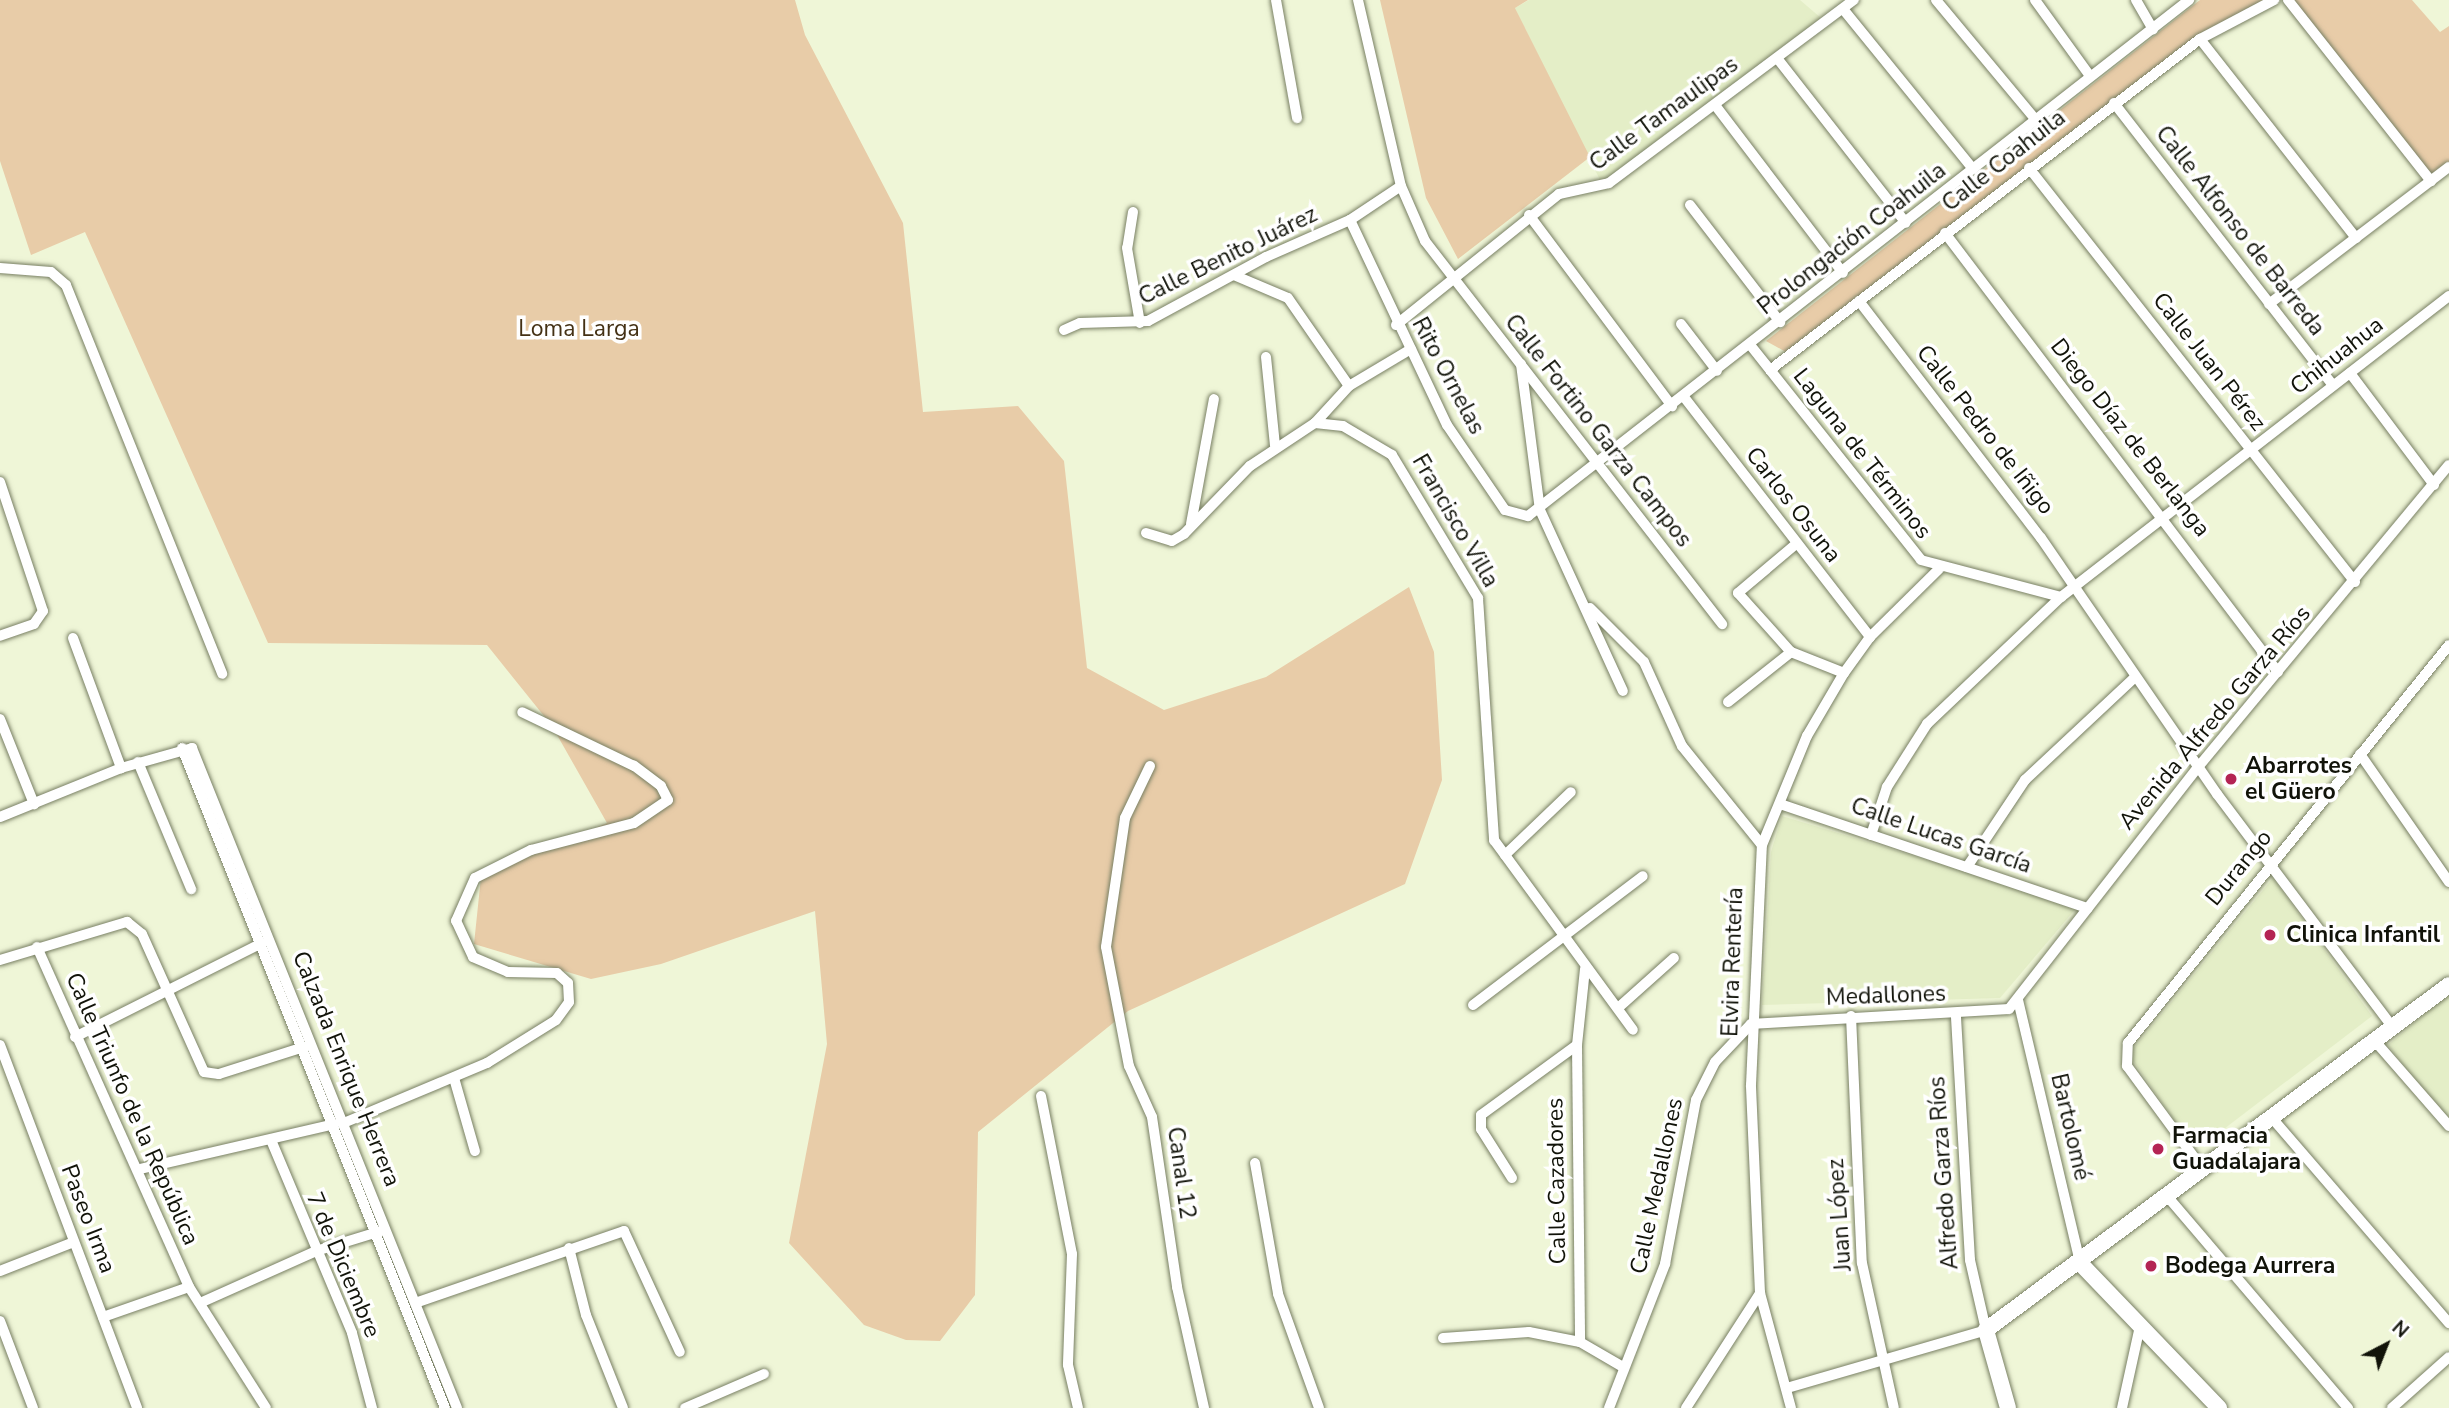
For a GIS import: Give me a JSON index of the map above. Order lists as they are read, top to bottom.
{
  "streets": {
    "street": [
      "Calle Tamaulipas",
      "Calle Coahuila",
      "Calle Alfonso de Barreda",
      "Prolongación Coahuila",
      "Calle Benito Juárez",
      "Chihuahua",
      "Calle Juan Pérez",
      "Rito Ornelas",
      "Calle Pedro de Iñigo",
      "Calle Fortino Garza Campos",
      "Diego Díaz de Berlanga",
      "Laguna de Términos",
      "Carlos Osuna",
      "Francisco Villa",
      "Avenida Alfredo Garza Ríos",
      "Calle Lucas García",
      "Durango",
      "Elvira Rentería",
      "Medallones",
      "Calzada Enrique Herrera",
      "Calle Triunfo de la República",
      "Bartolomé",
      "Canal 12",
      "Alfredo Garza Ríos",
      "Calle Cazadores",
      "Calle Medallones",
      "Juan López",
      "Paseo Irma",
      "7 de Diciembre"
    ]
  },
  "crossings": [
    ["Calle Tamaulipas", "Rito Ornelas"],
    ["Calle Tamaulipas", "Calle Fortino Garza Campos"],
    ["Calle Coahuila", "Calle Alfonso de Barreda"],
    ["Calle Coahuila", "Calle Juan Pérez"],
    ["Calle Coahuila", "Calle Pedro de Iñigo"],
    ["Calle Coahuila", "Diego Díaz de Berlanga"],
    ["Calle Coahuila", "Laguna de Términos"],
    ["Calle Alfonso de Barreda", "Chihuahua"],
    ["Prolongación Coahuila", "Rito Ornelas"],
    ["Prolongación Coahuila", "Calle Fortino Garza Campos"],
    ["Prolongación Coahuila", "Laguna de Términos"],
    ["Prolongación Coahuila", "Carlos Osuna"],
    ["Calle Benito Juárez", "Rito Ornelas"],
    ["Calle Benito Juárez", "Calle Fortino Garza Campos"],
    ["Chihuahua", "Calle Juan Pérez"],
    ["Chihuahua", "Calle Pedro de Iñigo"],
    ["Chihuahua", "Diego Díaz de Berlanga"],
    ["Calle Juan Pérez", "Avenida Alfredo Garza Ríos"],
    ["Calle Pedro de Iñigo", "Avenida Alfredo Garza Ríos"],
    ["Calle Pedro de Iñigo", "Durango"],
    ["Diego Díaz de Berlanga", "Avenida Alfredo Garza Ríos"],
    ["Laguna de Términos", "Elvira Rentería"],
    ["Carlos Osuna", "Elvira Rentería"],
    ["Avenida Alfredo Garza Ríos", "Calle Lucas García"],
    ["Avenida Alfredo Garza Ríos", "Medallones"],
    ["Avenida Alfredo Garza Ríos", "Bartolomé"],
    ["Calle Lucas García", "Elvira Rentería"],
    ["Elvira Rentería", "Medallones"],
    ["Elvira Rentería", "Calle Medallones"],
    ["Medallones", "Bartolomé"],
    ["Medallones", "Alfredo Garza Ríos"],
    ["Medallones", "Calle Medallones"],
    ["Medallones", "Juan López"]
  ],
  "parks": ["Loma Larga"],
  "places": [
    "Abarrotes el Güero",
    "Clinica Infantil",
    "Farmacia Guadalajara",
    "Bodega Aurrera"
  ],
  "north": "top right"
}
